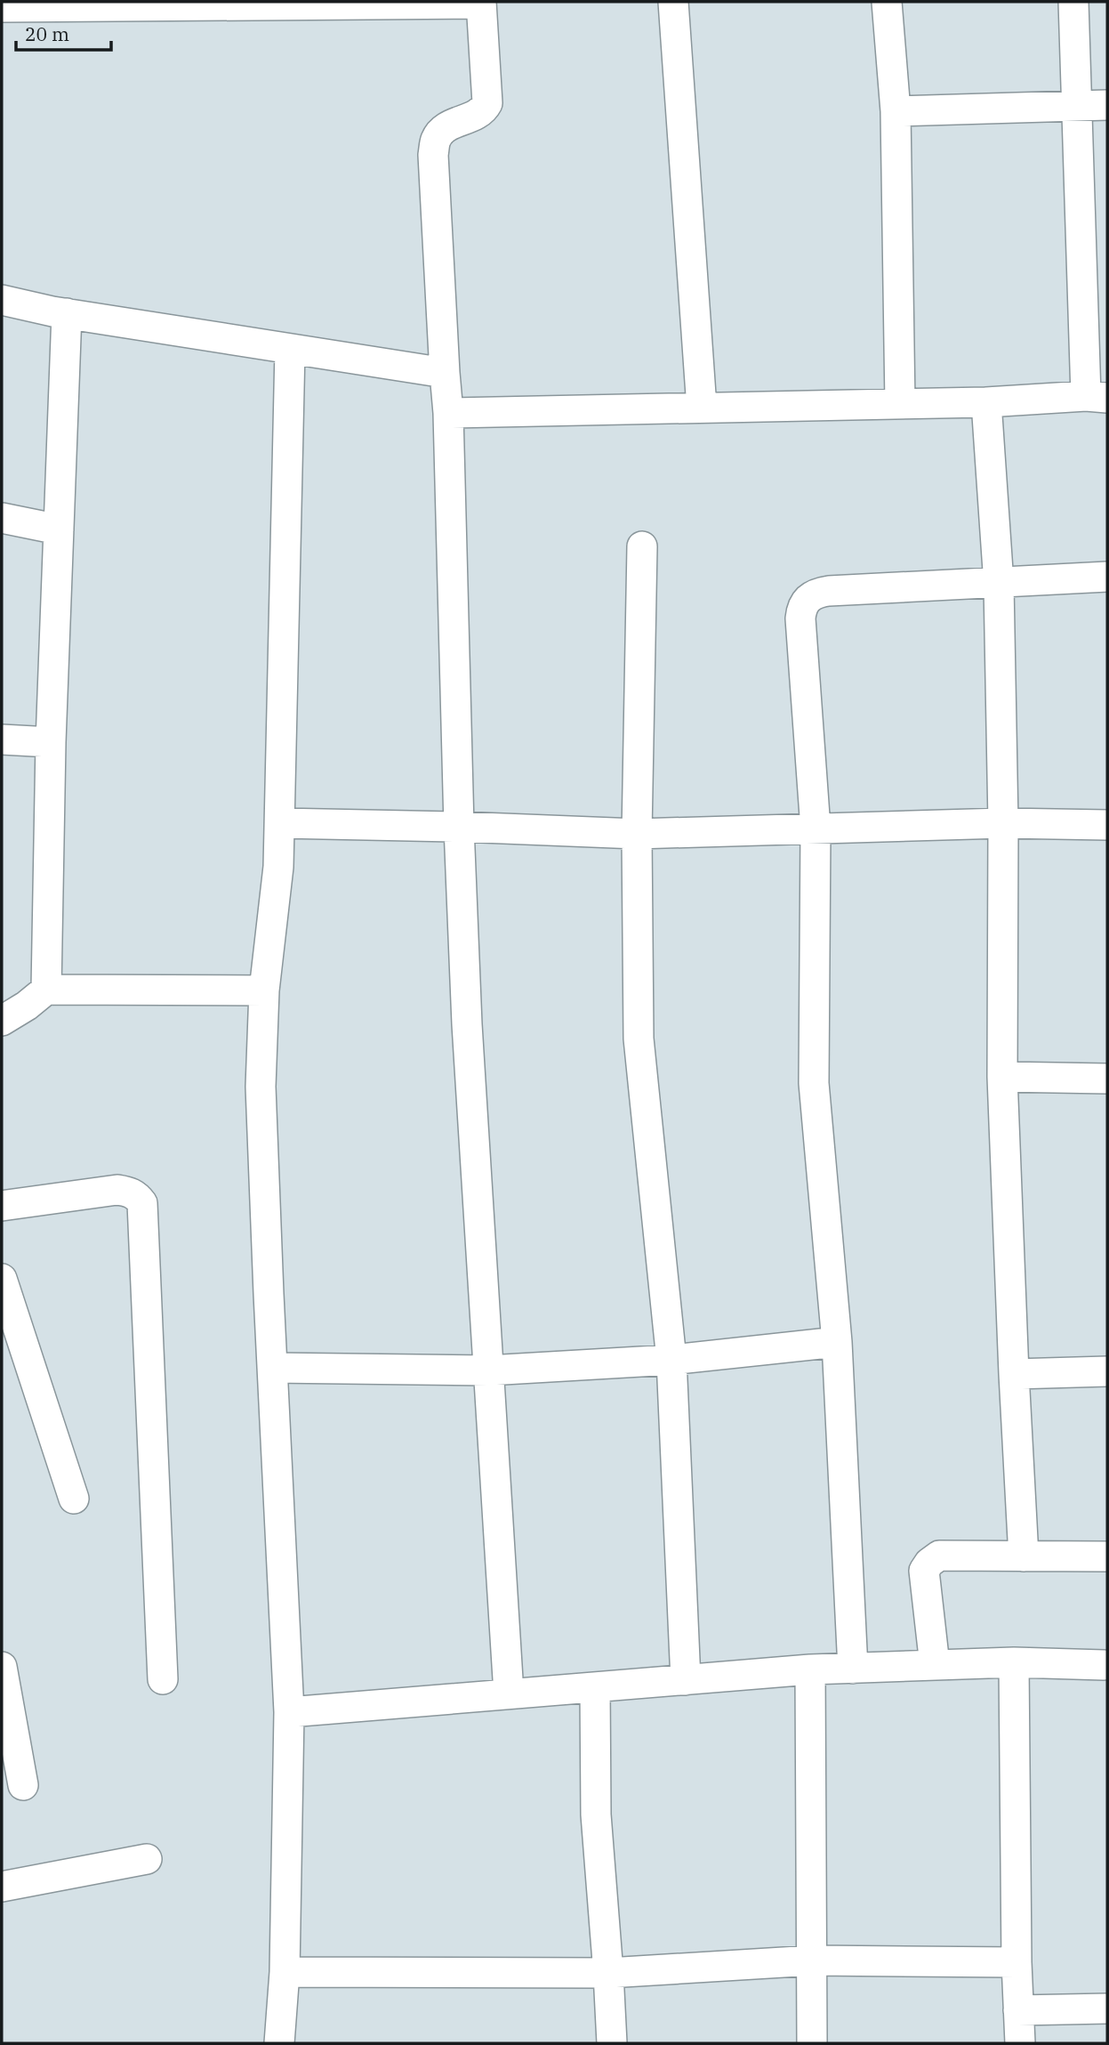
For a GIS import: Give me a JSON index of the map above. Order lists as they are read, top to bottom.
{
  "scale_bar": "20 m"
}
